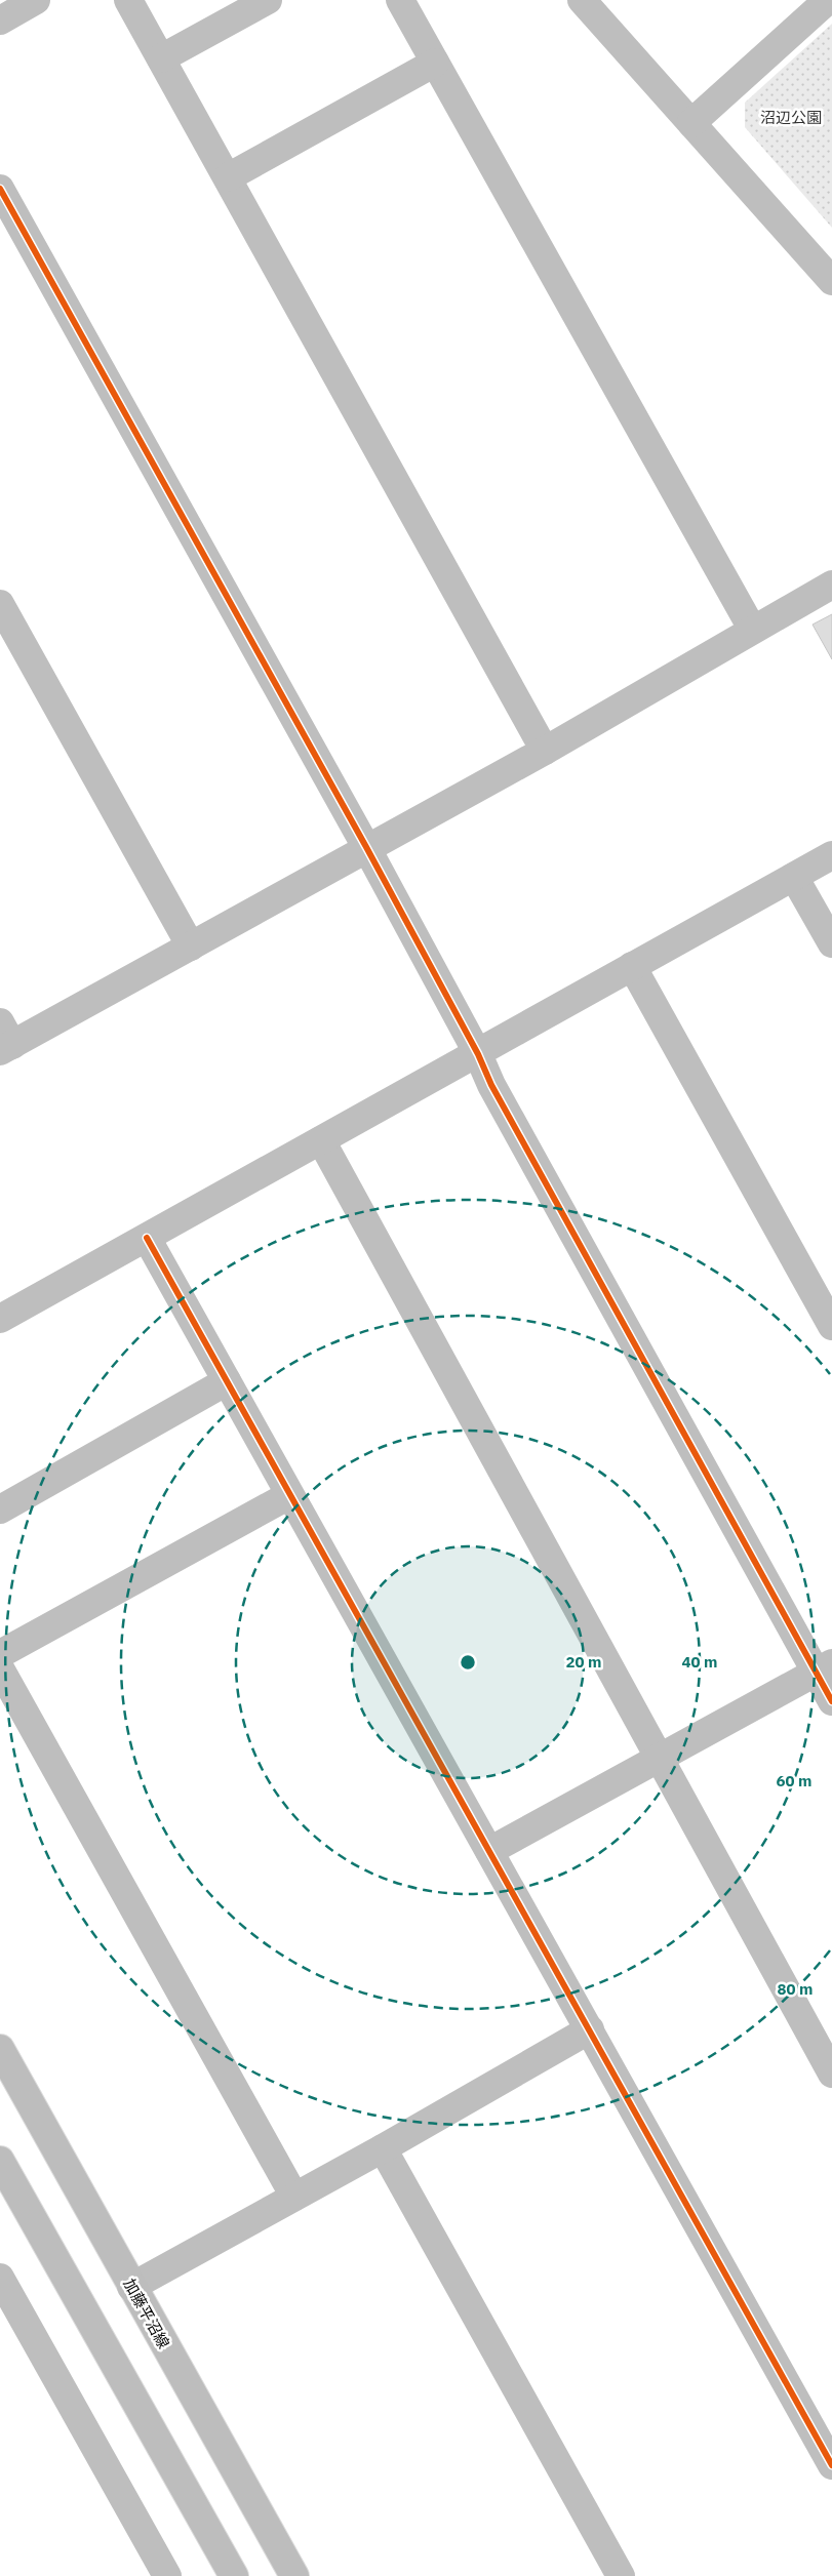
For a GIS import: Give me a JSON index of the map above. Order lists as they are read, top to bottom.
{
  "streets": {
    "main road": ["加藤平沼線"]
  },
  "parks": ["沼辺公園"],
  "rings": [
    "20 m",
    "40 m",
    "60 m",
    "80 m"
  ]
}
